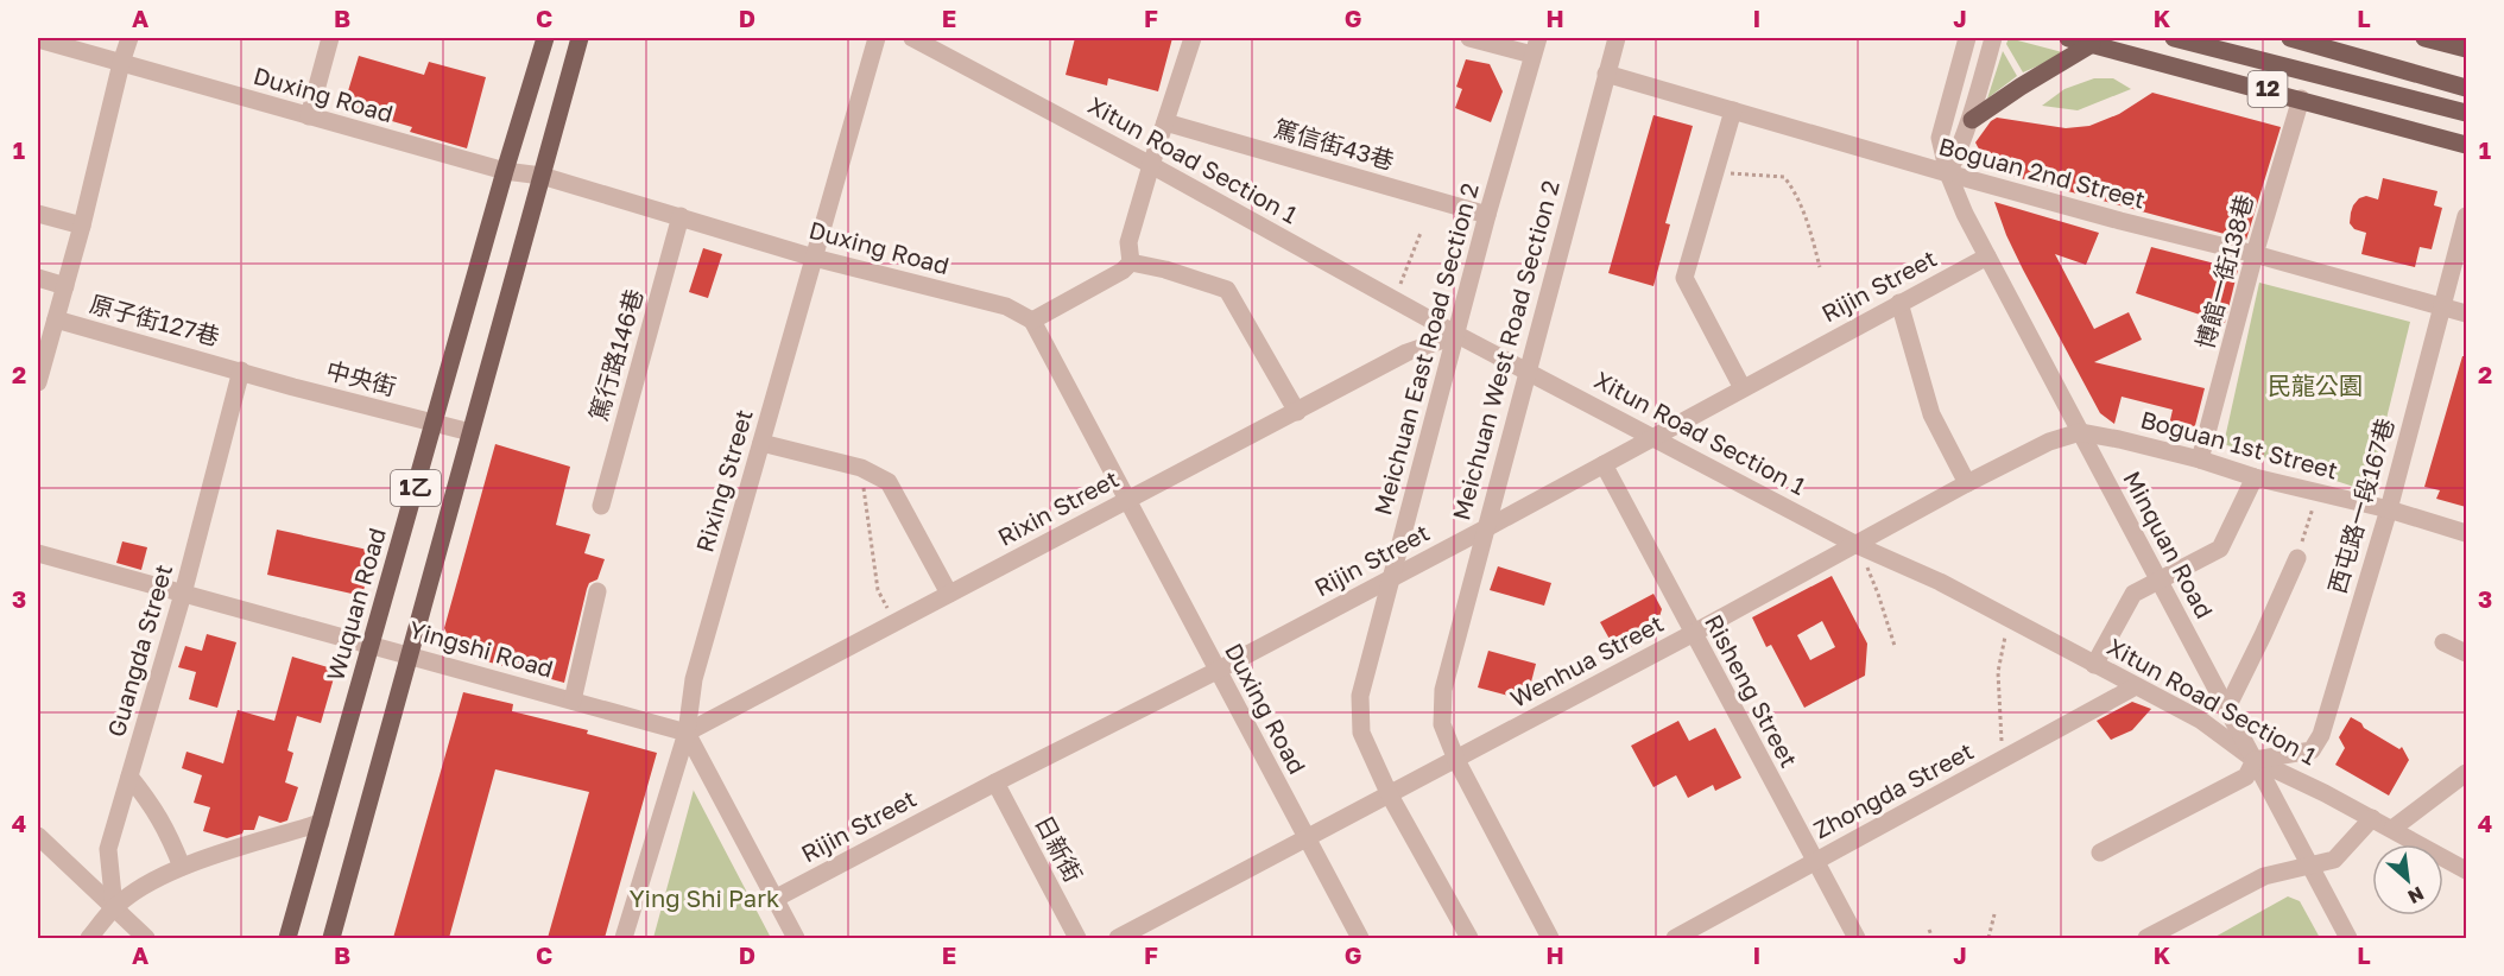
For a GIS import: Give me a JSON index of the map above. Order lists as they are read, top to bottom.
{
  "streets": {
    "main road": ["12", "1乙", "Wuquan Road"],
    "street": [
      "Duxing Road",
      "篤信街43巷",
      "Xitun Road Section 1",
      "Boguan 2nd Street",
      "博館一街138巷",
      "Rijin Street",
      "原子街127巷",
      "Meichuan East Road Section 2",
      "Meichuan West Road Section 2",
      "篤行路146巷",
      "中央街",
      "Boguan 1st Street",
      "Rixing Street",
      "西屯路一段167巷",
      "Rixin Street",
      "Minquan Road",
      "Yingshi Road",
      "Guangda Street",
      "Wenhua Street",
      "Risheng Street",
      "Zhongda Street",
      "日新街"
    ]
  },
  "crossings": [
    ["12", "博館一街138巷"],
    ["Duxing Road", "Rijin Street"],
    ["Duxing Road", "篤行路146巷"],
    ["Duxing Road", "Rixing Street"],
    ["Duxing Road", "1乙"],
    ["Duxing Road", "Rixin Street"],
    ["Duxing Road", "Wuquan Road"],
    ["Duxing Road", "Wenhua Street"],
    ["篤信街43巷", "Meichuan East Road Section 2"],
    ["Xitun Road Section 1", "Rijin Street"],
    ["Xitun Road Section 1", "Meichuan East Road Section 2"],
    ["Xitun Road Section 1", "Meichuan West Road Section 2"],
    ["Xitun Road Section 1", "西屯路一段167巷"],
    ["Xitun Road Section 1", "Rixin Street"],
    ["Xitun Road Section 1", "Minquan Road"],
    ["Xitun Road Section 1", "Wenhua Street"],
    ["Xitun Road Section 1", "Zhongda Street"],
    ["Boguan 2nd Street", "博館一街138巷"],
    ["Boguan 2nd Street", "Meichuan West Road Section 2"],
    ["Boguan 2nd Street", "西屯路一段167巷"],
    ["Boguan 2nd Street", "Minquan Road"],
    ["博館一街138巷", "Boguan 1st Street"],
    ["Rijin Street", "Meichuan East Road Section 2"],
    ["Rijin Street", "Meichuan West Road Section 2"],
    ["Rijin Street", "Minquan Road"],
    ["Rijin Street", "Risheng Street"],
    ["Rijin Street", "日新街"],
    ["原子街127巷", "中央街"],
    ["原子街127巷", "Guangda Street"],
    ["Meichuan East Road Section 2", "Rixin Street"],
    ["Meichuan East Road Section 2", "Wenhua Street"],
    ["Meichuan West Road Section 2", "Wenhua Street"],
    ["中央街", "1乙"],
    ["中央街", "Wuquan Road"],
    ["中央街", "Guangda Street"],
    ["Boguan 1st Street", "西屯路一段167巷"],
    ["Boguan 1st Street", "Minquan Road"],
    ["Boguan 1st Street", "Wenhua Street"],
    ["Rixing Street", "Rixin Street"],
    ["Rixing Street", "Yingshi Road"],
    ["1乙", "Yingshi Road"],
    ["西屯路一段167巷", "Minquan Road"],
    ["Rixin Street", "Yingshi Road"],
    ["Minquan Road", "Wenhua Street"],
    ["Wuquan Road", "Yingshi Road"],
    ["Yingshi Road", "Guangda Street"],
    ["Wenhua Street", "Risheng Street"],
    ["Risheng Street", "Zhongda Street"]
  ],
  "parks": ["民龍公園", "Ying Shi Park"],
  "north": "bottom right",
  "grid": {
    "columns": [
      "A",
      "B",
      "C",
      "D",
      "E",
      "F",
      "G",
      "H",
      "I",
      "J",
      "K",
      "L"
    ],
    "rows": [
      "1",
      "2",
      "3",
      "4"
    ]
  }
}
